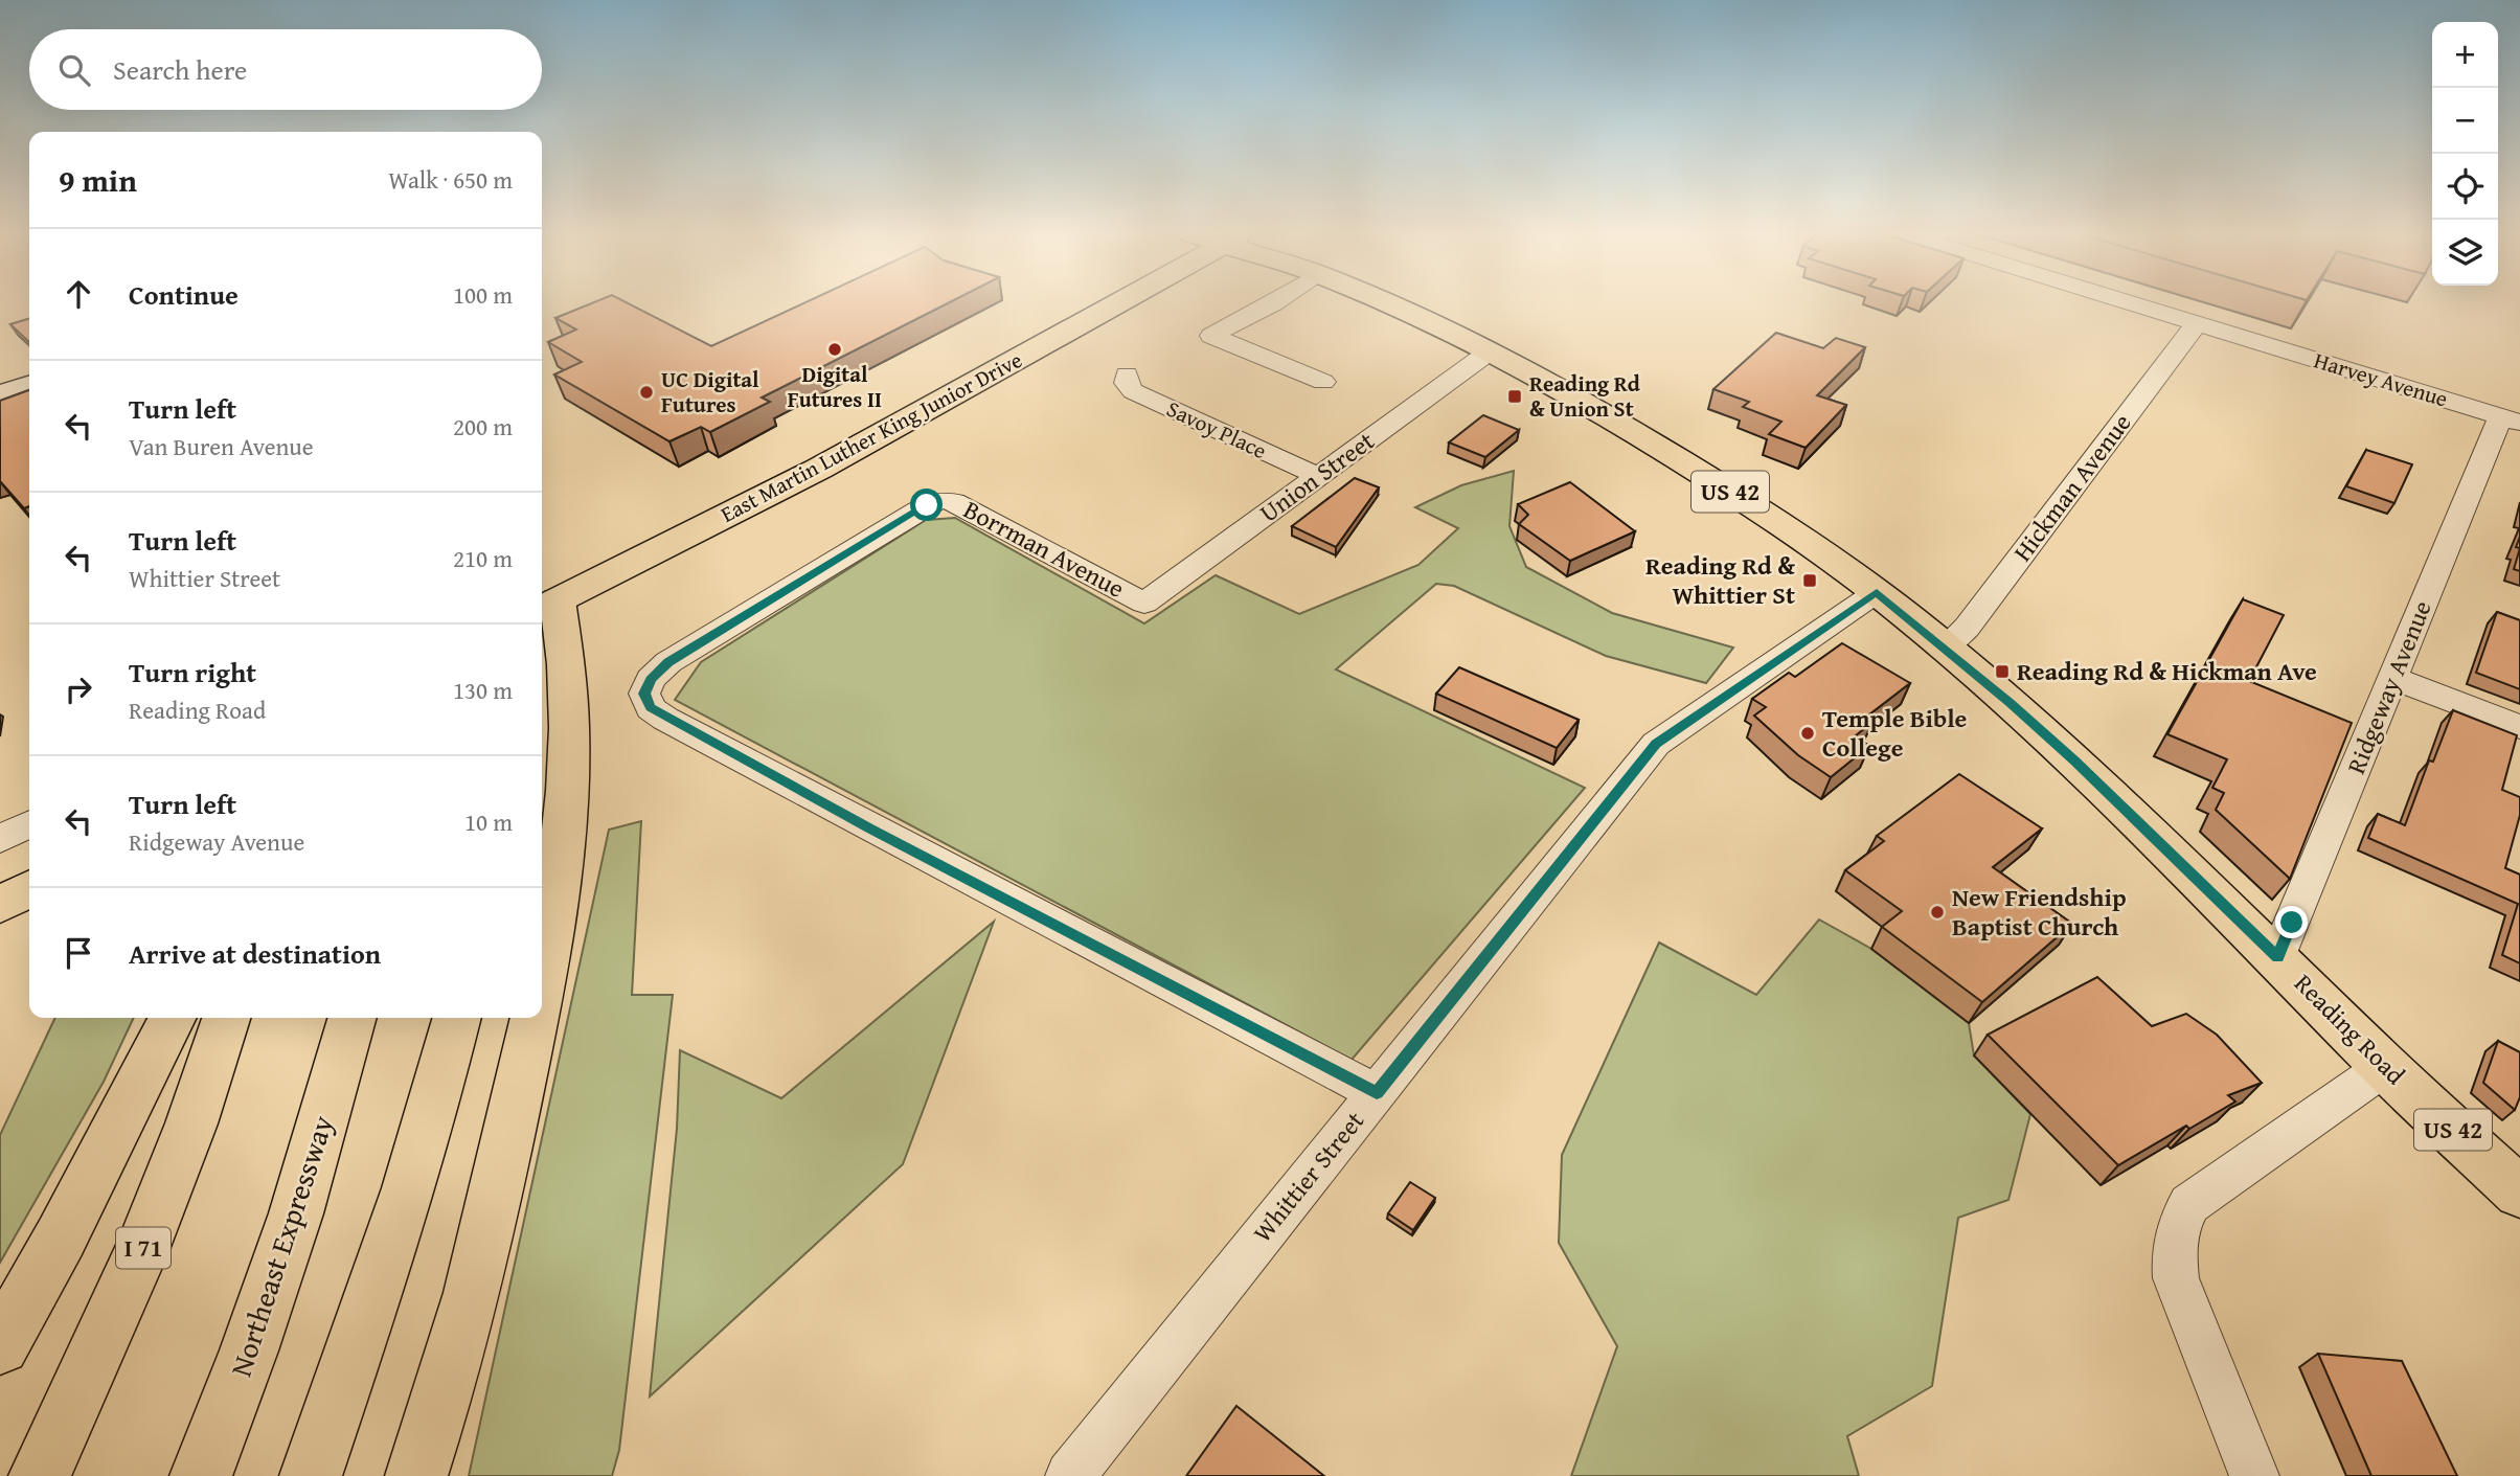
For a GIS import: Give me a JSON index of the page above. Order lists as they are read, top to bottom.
{
  "streets": {
    "main road": [
      "East Martin Luther King Junior Drive",
      "US 42",
      "Reading Road",
      "Northeast Expressway",
      "I 71"
    ],
    "street": [
      "Harvey Avenue",
      "Savoy Place",
      "Union Street",
      "Hickman Avenue",
      "Borrman Avenue",
      "Ridgeway Avenue",
      "Whittier Street"
    ]
  },
  "crossings": [
    ["Harvey Avenue", "Hickman Avenue"],
    ["Harvey Avenue", "Ridgeway Avenue"],
    ["Savoy Place", "Union Street"],
    ["Union Street", "Borrman Avenue"],
    ["Union Street", "Reading Road"],
    ["Hickman Avenue", "Reading Road"],
    ["Borrman Avenue", "Whittier Street"],
    ["Ridgeway Avenue", "Reading Road"],
    ["Reading Road", "Whittier Street"]
  ],
  "places": {
    "other": [
      "Digital Futures II",
      "UC Digital Futures",
      "Temple Bible College",
      "New Friendship Baptist Church"
    ],
    "transit": ["Reading Rd & Union St", "Reading Rd & Whittier St", "Reading Rd & Hickman Ave"]
  },
  "page": {
    "map_buttons": ["+", "−"],
    "search": "Search here",
    "heading": ["9 min", "Walk · 650 m"],
    "list": [
      ["Continue", "100 m"],
      ["Turn left", "Van Buren Avenue", "200 m"],
      ["Turn left", "Whittier Street", "210 m"],
      ["Turn right", "Reading Road", "130 m"],
      ["Turn left", "Ridgeway Avenue", "10 m"],
      "Arrive at destination"
    ]
  }
}
